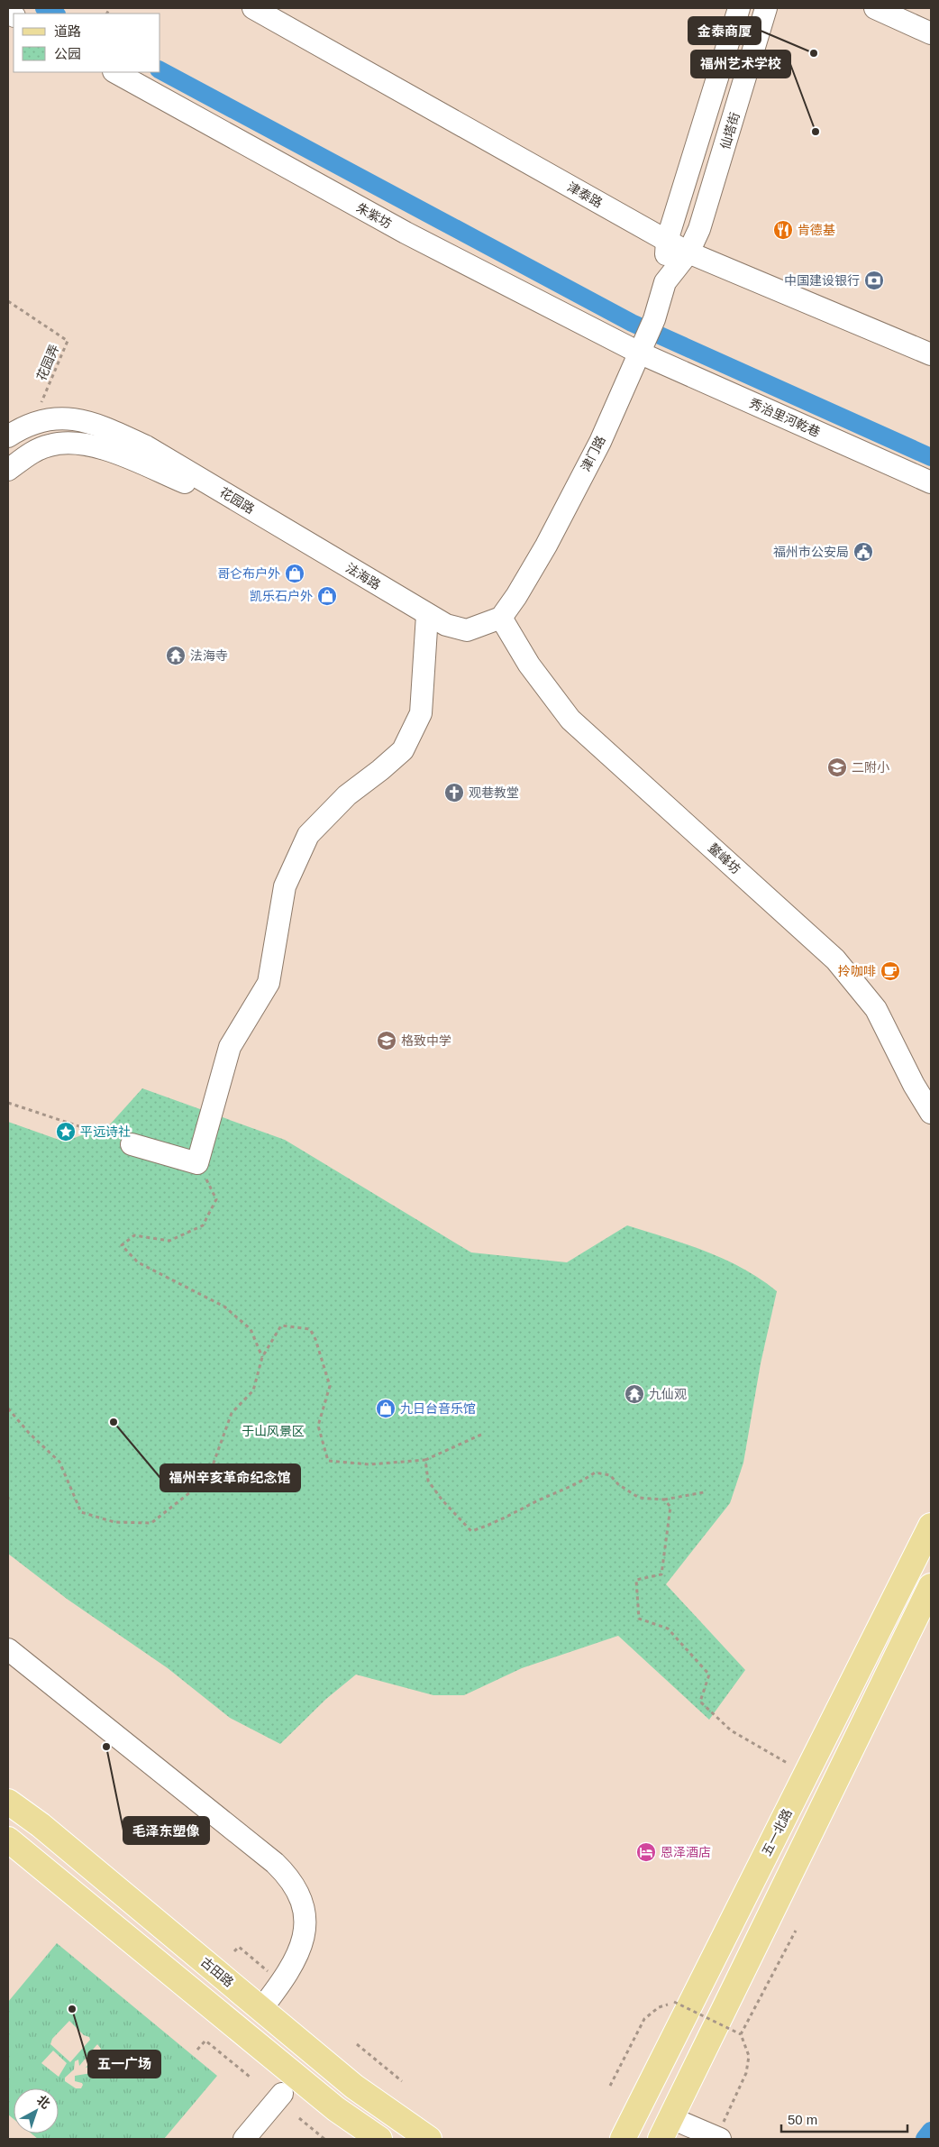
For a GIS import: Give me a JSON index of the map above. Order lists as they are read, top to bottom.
{
  "streets": {
    "main road": ["五一北路", "古田路"],
    "street": [
      "仙塔街",
      "津泰路",
      "朱紫坊",
      "秀治里河乾巷",
      "津门路",
      "花园路",
      "法海路",
      "鳌峰坊"
    ],
    "path": ["花园弄"]
  },
  "crossings": [
    ["仙塔街", "津泰路"],
    ["仙塔街", "津门路"],
    ["津泰路", "津门路"],
    ["朱紫坊", "秀治里河乾巷"],
    ["朱紫坊", "津门路"],
    ["花园弄", "花园路"],
    ["秀治里河乾巷", "津门路"],
    ["津门路", "法海路"],
    ["津门路", "鳌峰坊"],
    ["花园路", "法海路"],
    ["法海路", "鳌峰坊"]
  ],
  "parks": ["于山风景区"],
  "places": {
    "other": [
      "金泰商厦",
      "福州艺术学校",
      "福州辛亥革命纪念馆",
      "毛泽东塑像",
      "五一广场"
    ],
    "restaurant": ["肯德基"],
    "bank": ["中国建设银行"],
    "public building": ["福州市公安局"],
    "shop": ["哥仑布户外", "凯乐石户外", "九日台音乐馆"],
    "temple": ["法海寺", "九仙观"],
    "school or university": ["二附小", "格致中学"],
    "church": ["观巷教堂"],
    "cafe": ["拎咖啡"],
    "place": ["平远诗社"],
    "hotel": ["恩泽酒店"]
  },
  "legend": ["道路", "公园"],
  "scale_bar": "50 m",
  "north": "top right"
}
